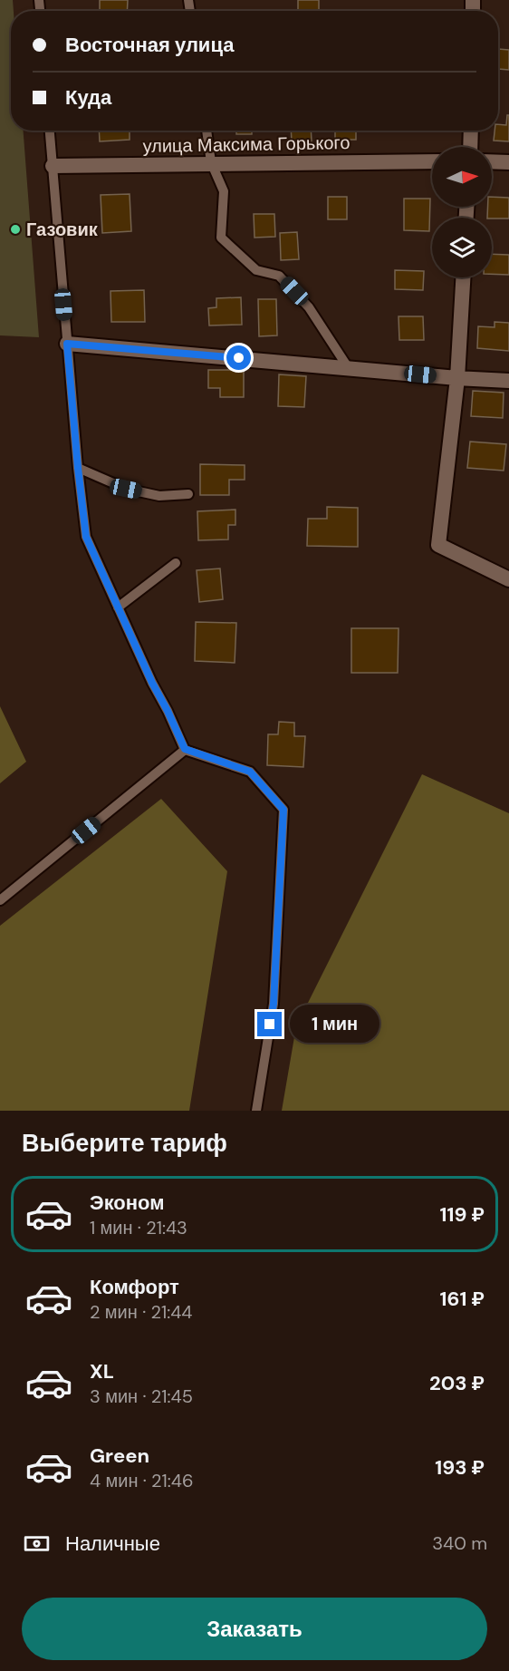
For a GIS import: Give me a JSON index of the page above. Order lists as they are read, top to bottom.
{
  "streets": {
    "street": ["улица Максима Горького"]
  },
  "places": ["Газовик"],
  "north": "right",
  "page": {
    "banner": ["Восточная улица", "Куда"],
    "bubble": "1 мин",
    "heading": "Выберите тариф",
    "list": [
      {
        "name": "Эконом",
        "note": "1 мин · 21:43",
        "value": "119 ₽"
      },
      {
        "name": "Комфорт",
        "note": "2 мин · 21:44",
        "value": "161 ₽"
      },
      {
        "name": "XL",
        "note": "3 мин · 21:45",
        "value": "203 ₽"
      },
      {
        "name": "Green",
        "note": "4 мин · 21:46",
        "value": "193 ₽"
      }
    ],
    "pay": ["Наличные", "340 m"],
    "buttons": "Заказать"
  }
}
